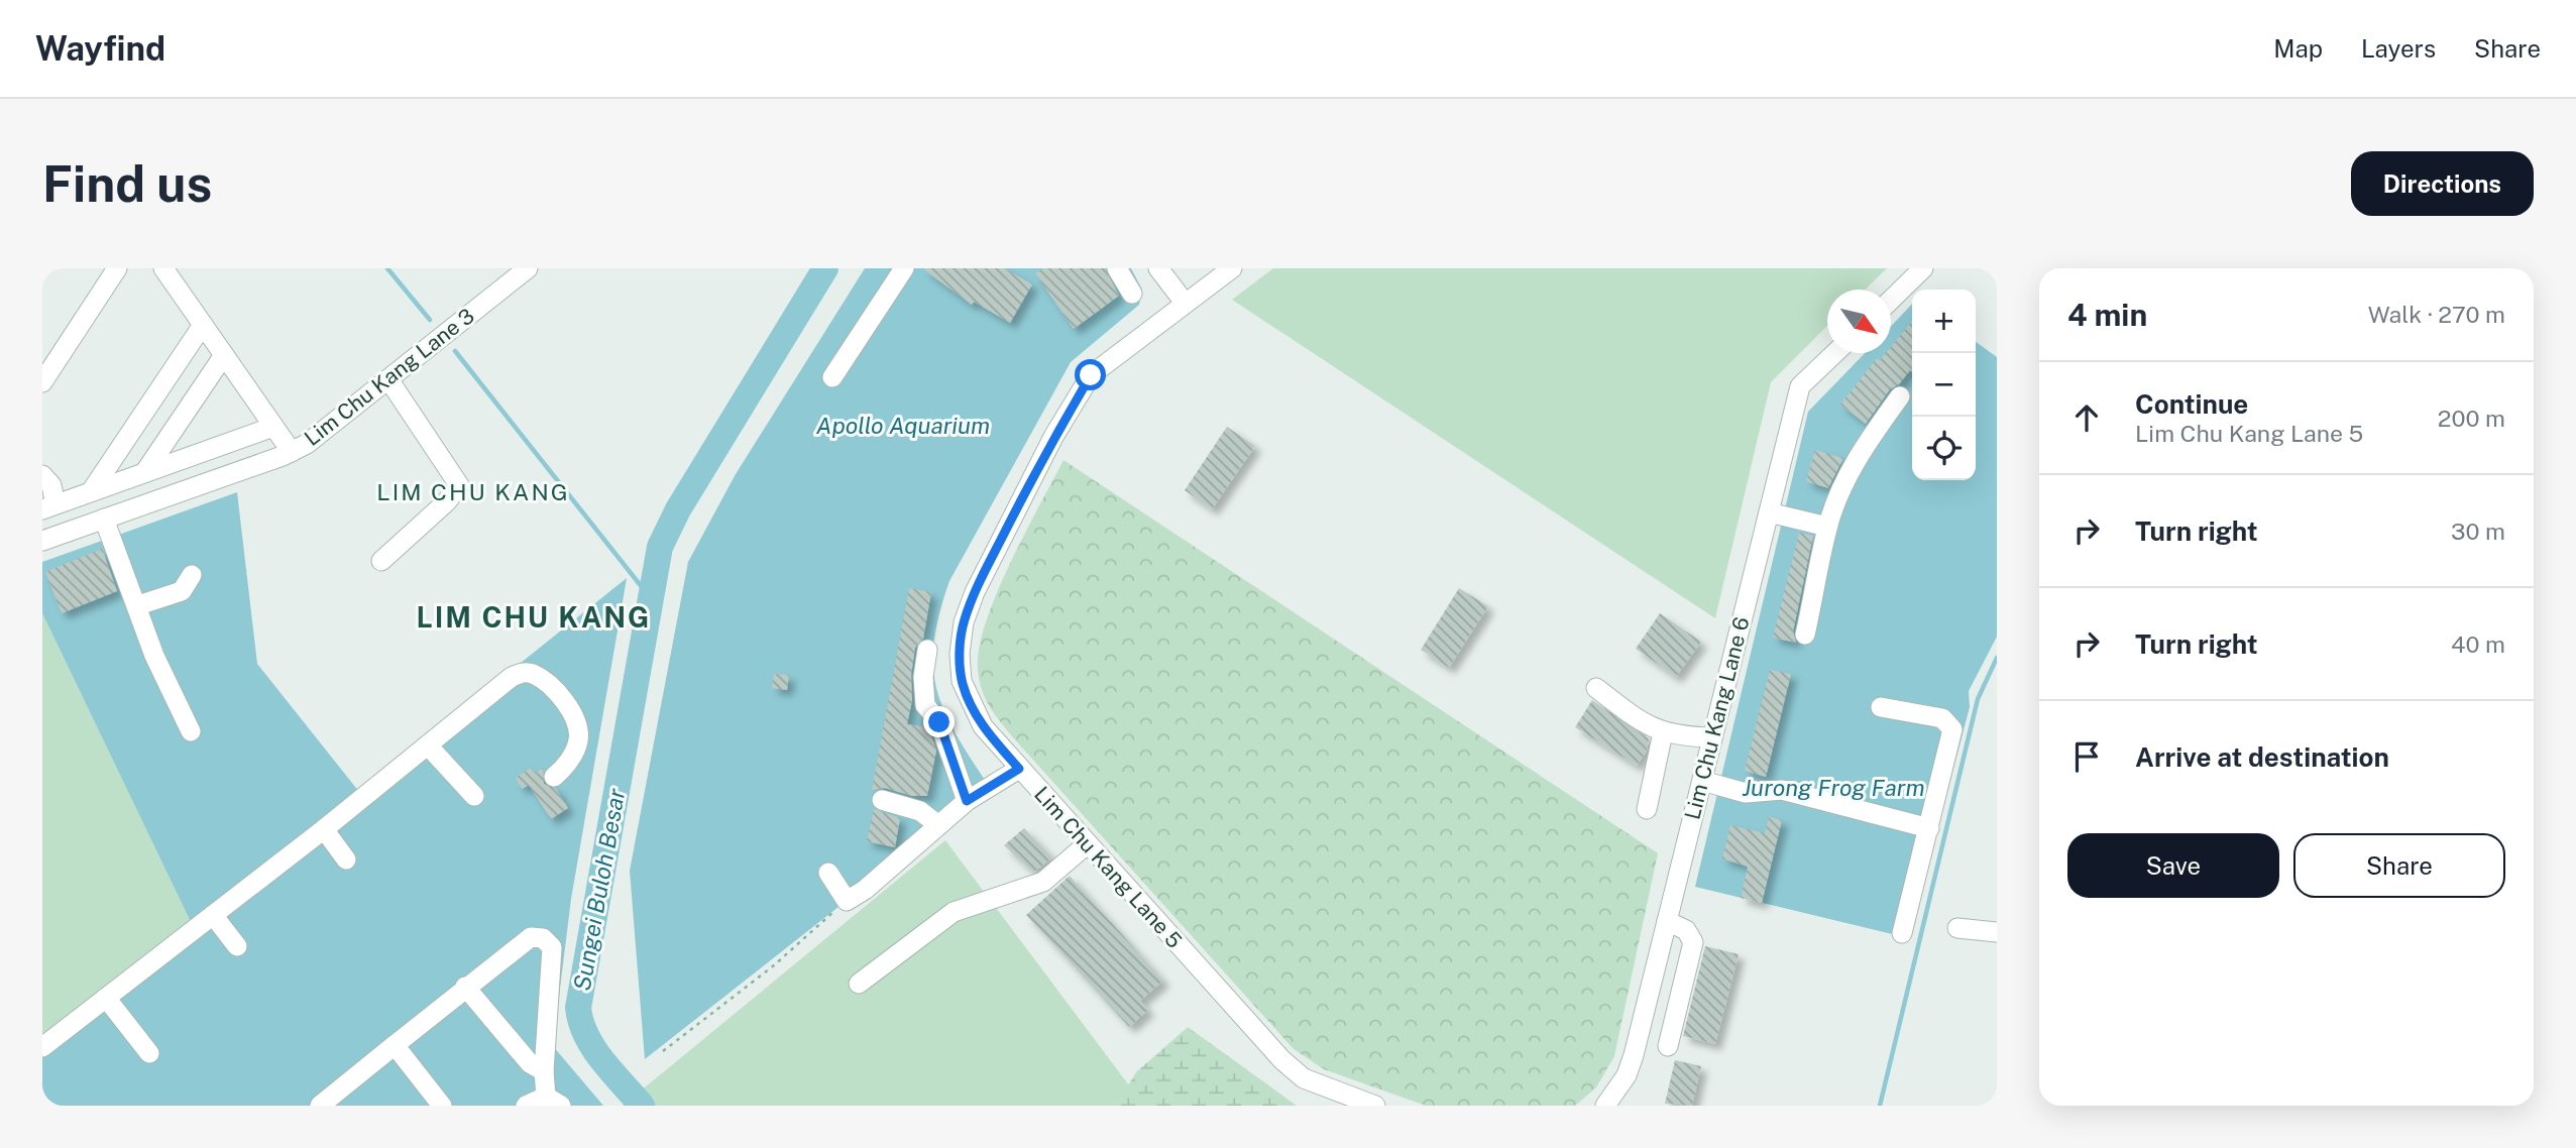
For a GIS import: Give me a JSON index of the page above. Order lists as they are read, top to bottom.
{
  "streets": {
    "street": ["Lim Chu Kang Lane 3", "Lim Chu Kang Lane 6", "Lim Chu Kang Lane 5"]
  },
  "districts": ["LIM CHU KANG", "LIM CHU KANG"],
  "water": ["Apollo Aquarium", "Jurong Frog Farm", "Sungei Buloh Besar"],
  "north": "bottom right",
  "page": {
    "header": "Wayfind",
    "nav": ["Map", "Layers", "Share"],
    "buttons": [
      "Directions",
      ["Save", "Share"]
    ],
    "title": "Find us",
    "heading": ["4 min", "Walk · 270 m"],
    "map_buttons": ["+", "−"],
    "list": [
      ["Continue", "Lim Chu Kang Lane 5", "200 m"],
      ["Turn right", "30 m"],
      ["Turn right", "40 m"],
      "Arrive at destination"
    ]
  }
}
